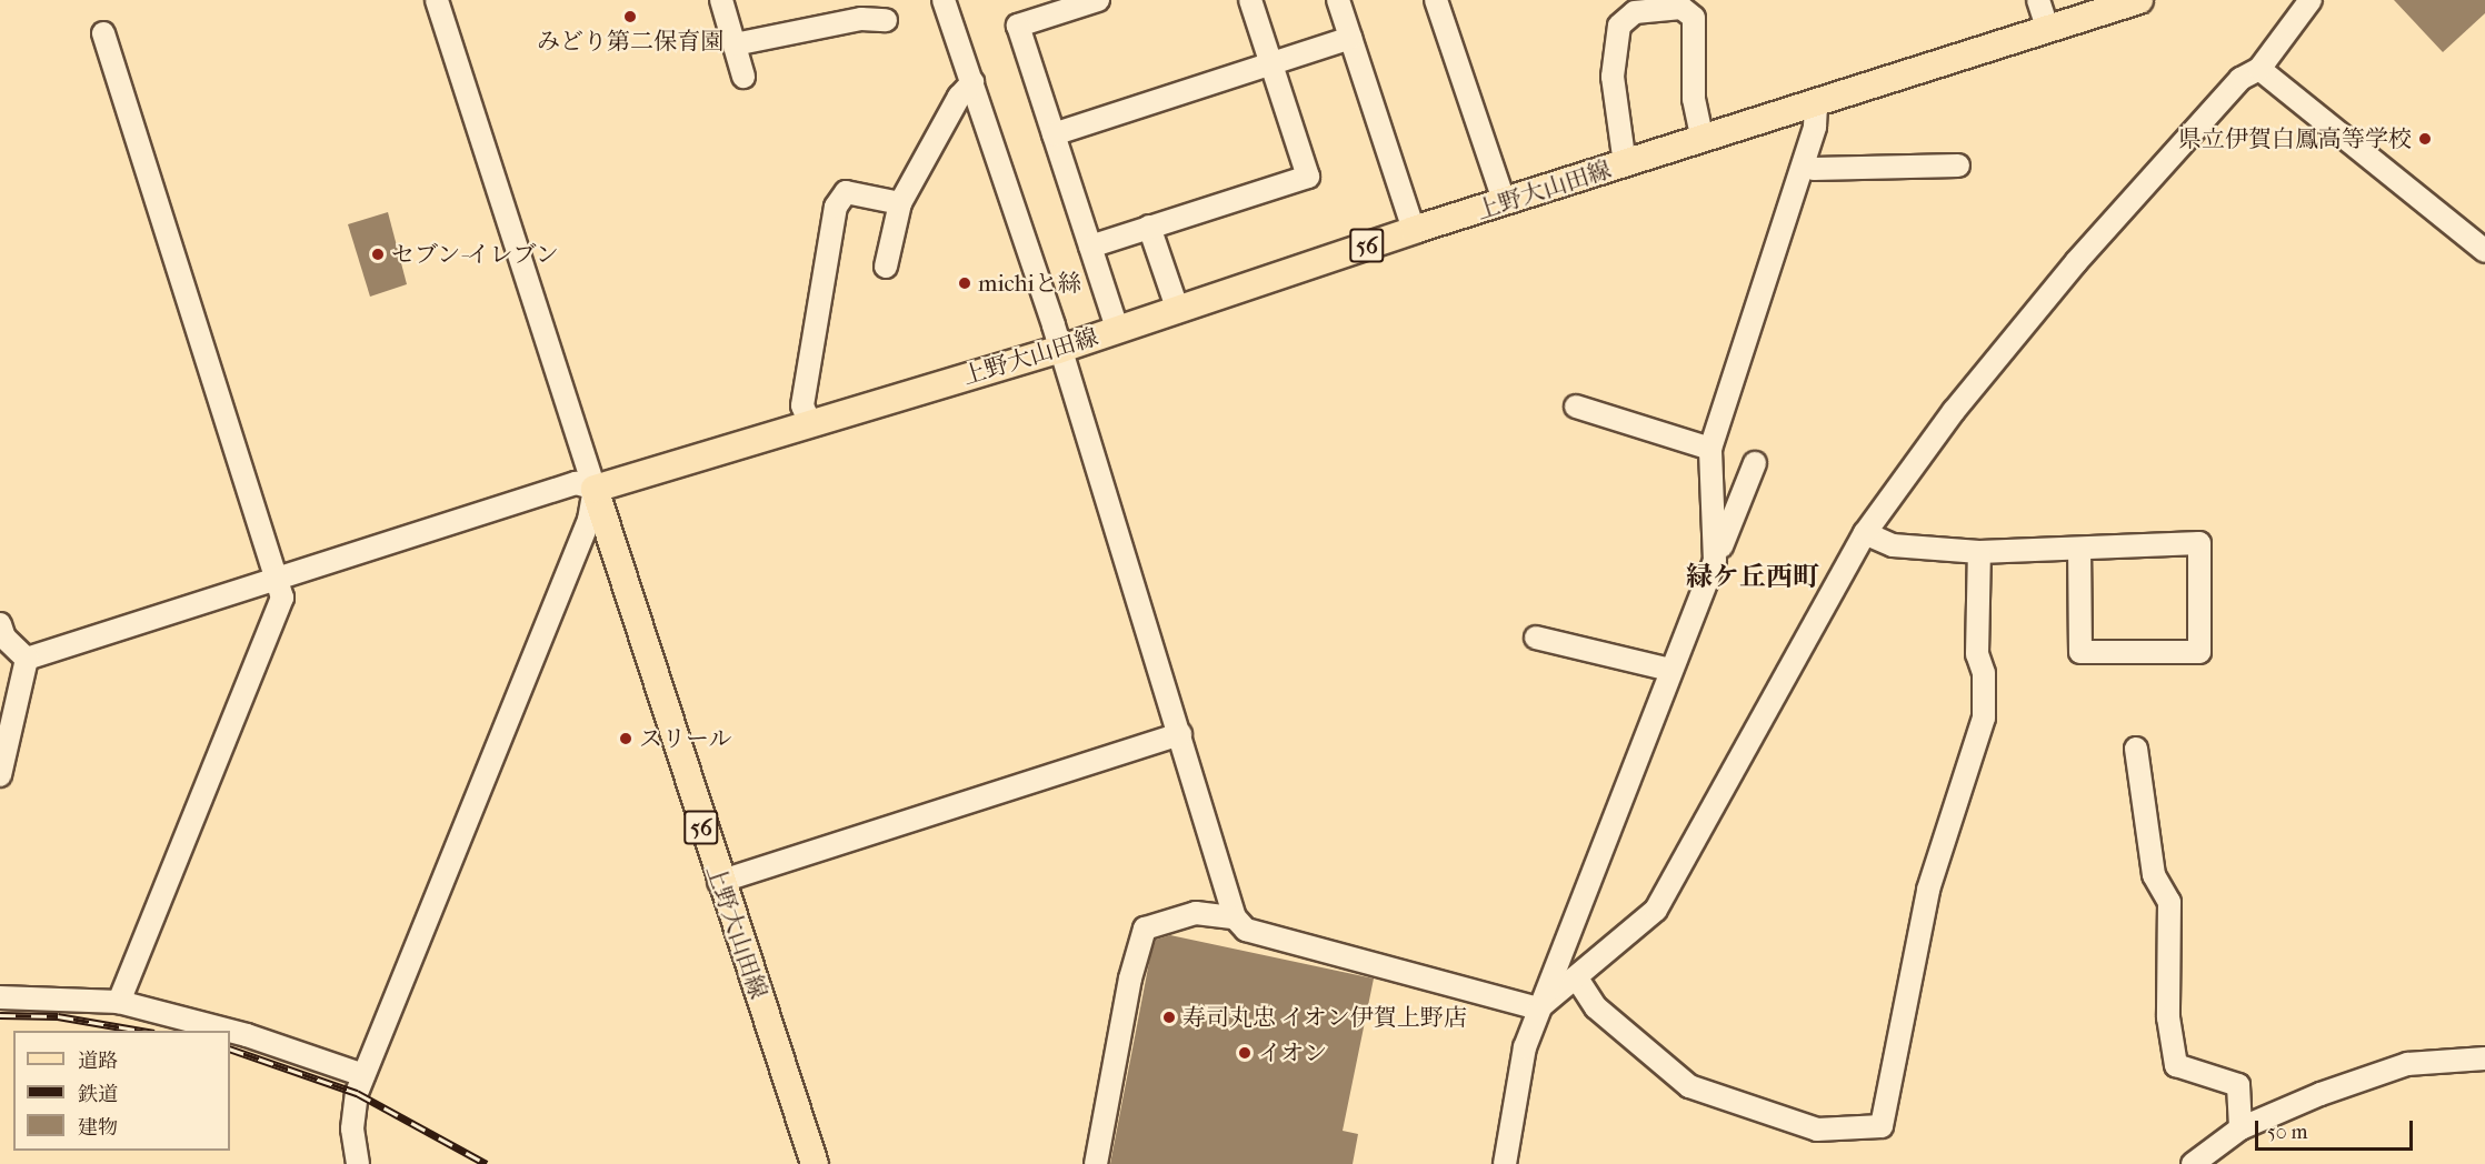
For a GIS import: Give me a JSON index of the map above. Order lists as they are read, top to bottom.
{
  "streets": {
    "main road": ["上野大山田線", "56"]
  },
  "districts": ["緑ケ丘西町"],
  "places": [
    "みどり第二保育園",
    "県立伊賀白鳳高等学校",
    "セブン-イレブン",
    "michiと絲",
    "スリール",
    "寿司丸忠 イオン伊賀上野店",
    "イオン"
  ],
  "legend": ["道路", "鉄道", "建物"],
  "scale_bar": "50 m"
}
